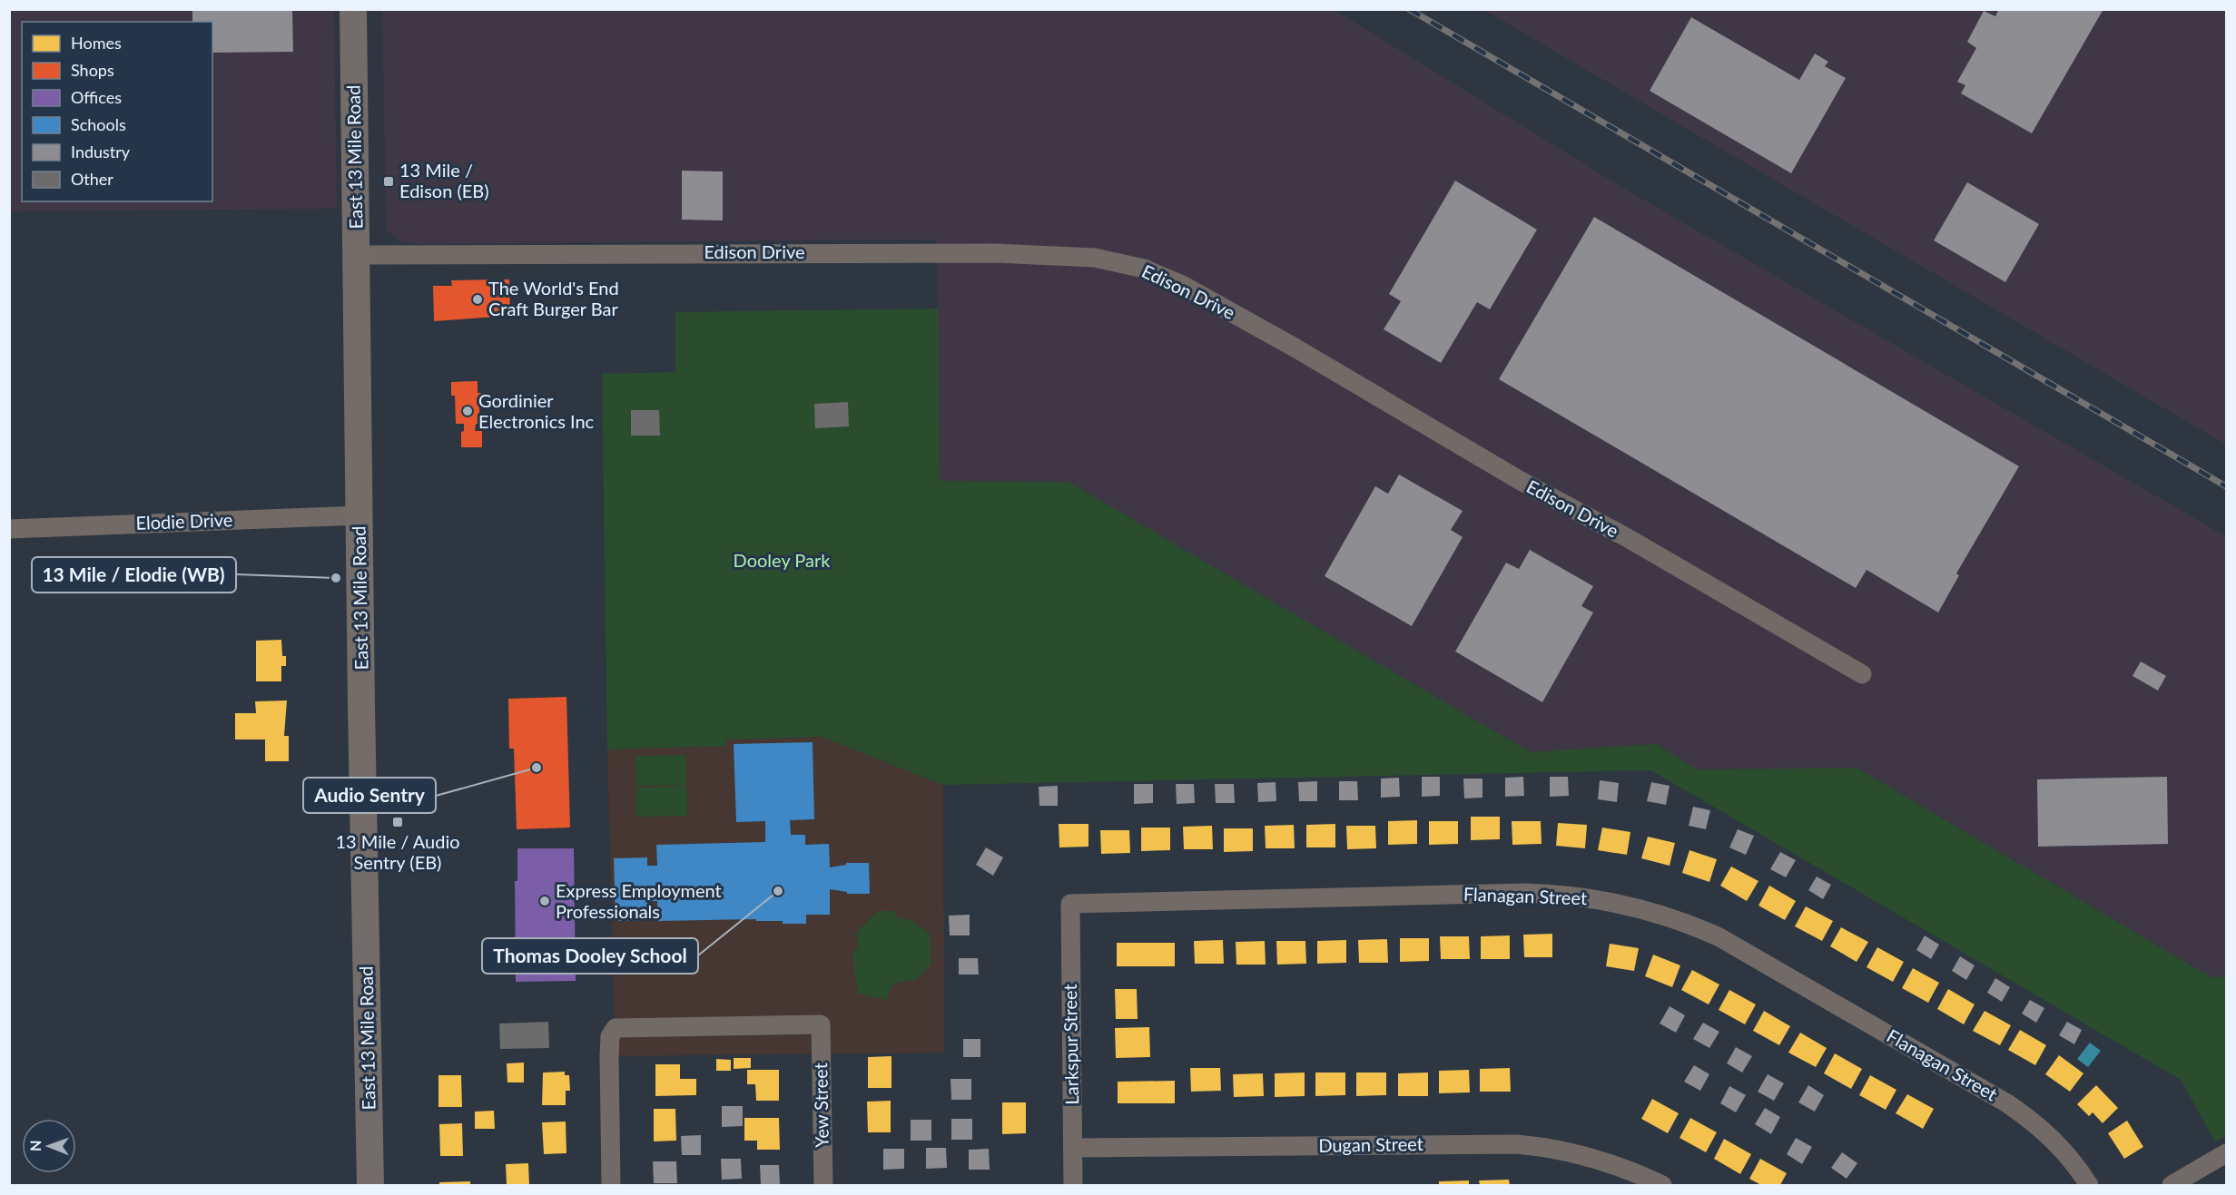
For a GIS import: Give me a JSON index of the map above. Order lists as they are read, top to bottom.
{
  "streets": {
    "main road": ["East 13 Mile Road"],
    "street": [
      "Edison Drive",
      "Elodie Drive",
      "Flanagan Street",
      "Larkspur Street",
      "Yew Street",
      "Dugan Street"
    ]
  },
  "crossings": [
    ["East 13 Mile Road", "Edison Drive"],
    ["East 13 Mile Road", "Elodie Drive"],
    ["Flanagan Street", "Larkspur Street"],
    ["Larkspur Street", "Dugan Street"]
  ],
  "parks": ["Dooley Park"],
  "places": {
    "transit": ["13 Mile / Edison (EB)", "13 Mile / Audio Sentry (EB)"],
    "other": [
      "The World's End Craft Burger Bar",
      "Gordinier Electronics Inc",
      "13 Mile / Elodie (WB)",
      "Audio Sentry",
      "Thomas Dooley School",
      "Express Employment Professionals"
    ]
  },
  "legend": [
    "Homes",
    "Shops",
    "Offices",
    "Schools",
    "Industry",
    "Other"
  ],
  "north": "left"
}
